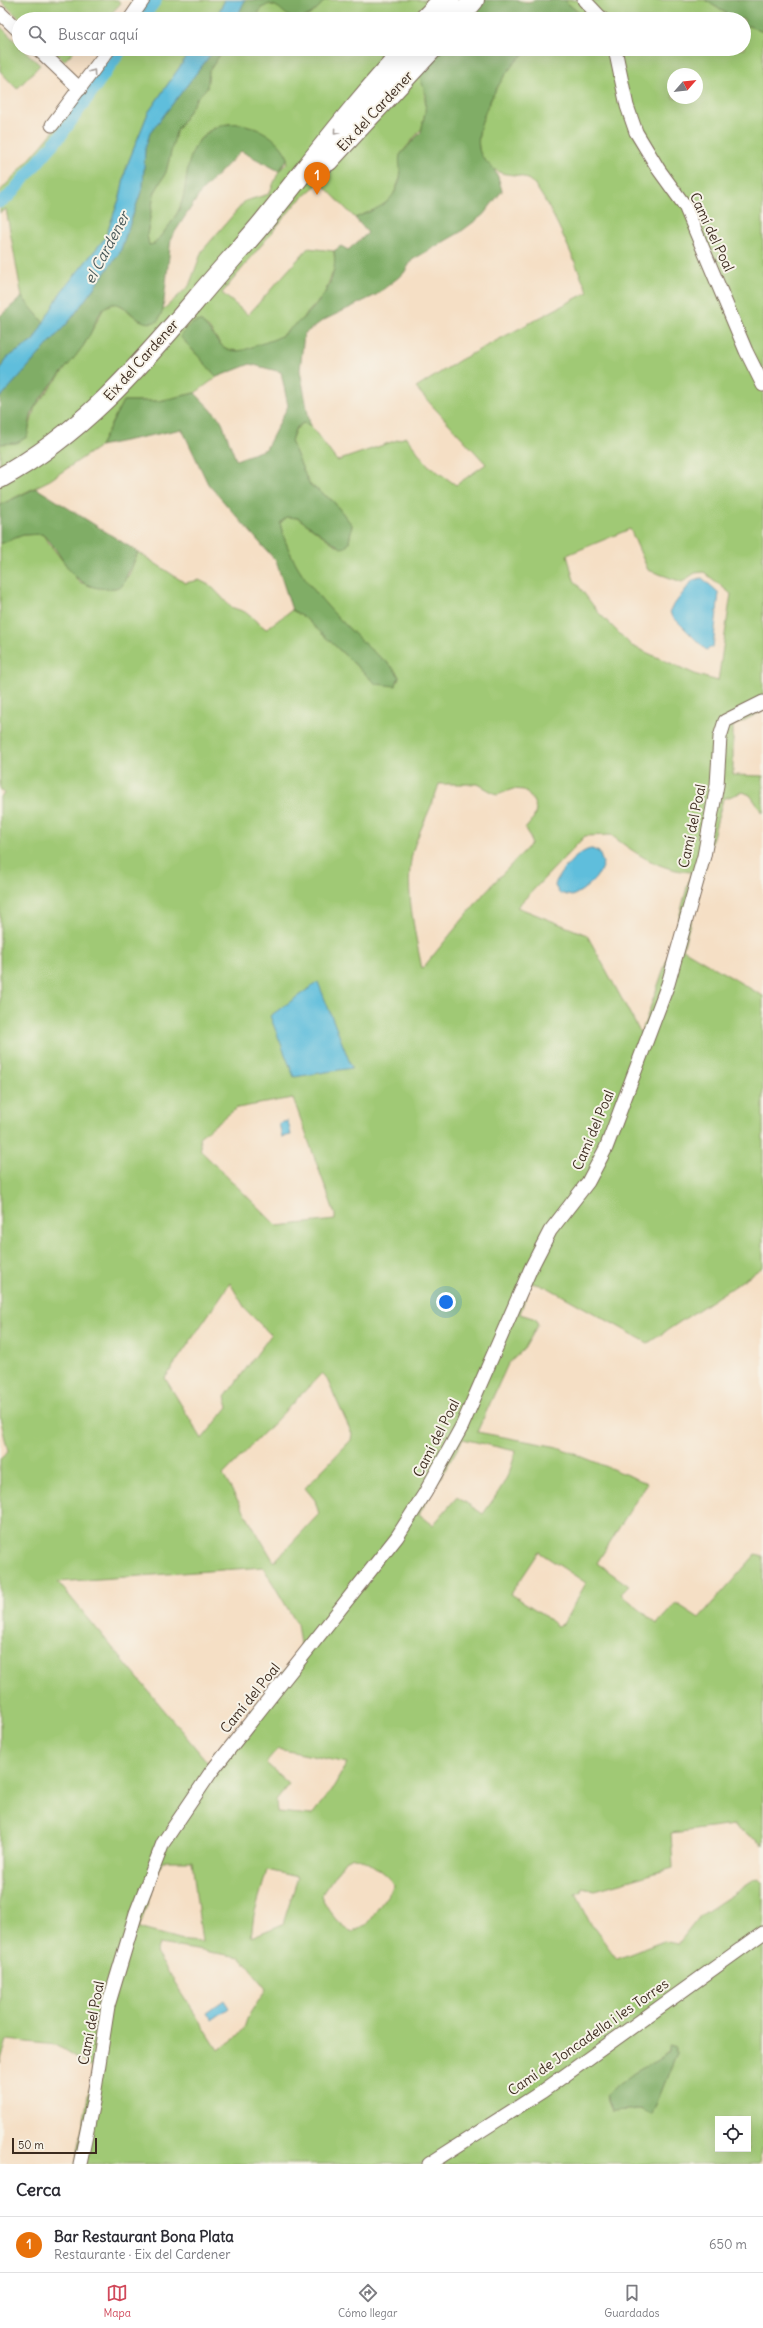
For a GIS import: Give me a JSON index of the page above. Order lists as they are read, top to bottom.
{
  "streets": {
    "main road": ["Eix del Cardener"],
    "street": ["Camí del Poal", "Camí de Joncadella i les Torres"]
  },
  "water": ["el Cardener"],
  "scale_bar": "50 m",
  "north": "top right",
  "page": {
    "search": "Buscar aquí",
    "pins": "1",
    "scale": "50 m",
    "heading": "Cerca",
    "list": [
      {
        "mark": "1",
        "name": "Bar Restaurant Bona Plata",
        "note": "Restaurante · Eix del Cardener",
        "value": "650 m"
      }
    ],
    "nav": ["Mapa", "Cómo llegar", "Guardados"]
  }
}
